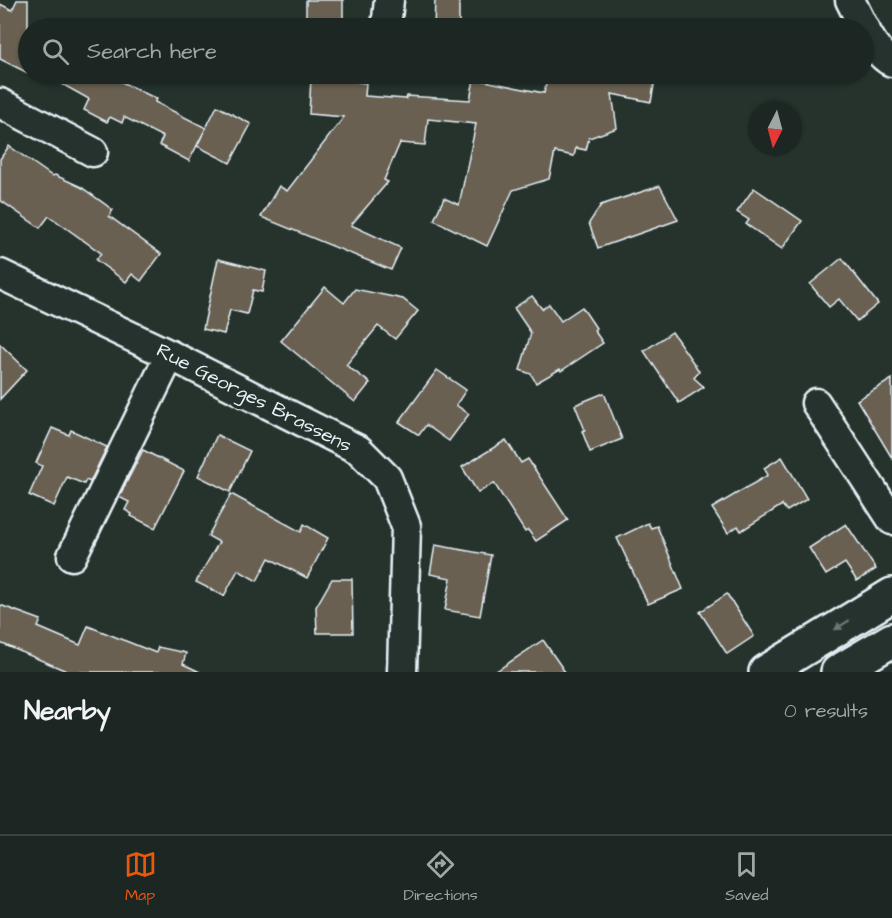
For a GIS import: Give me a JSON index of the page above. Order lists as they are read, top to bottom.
{
  "streets": {
    "street": ["Rue Georges Brassens"]
  },
  "north": "bottom",
  "page": {
    "search": "Search here",
    "heading": ["Nearby", "0 results"],
    "nav": ["Map", "Directions", "Saved"]
  }
}
